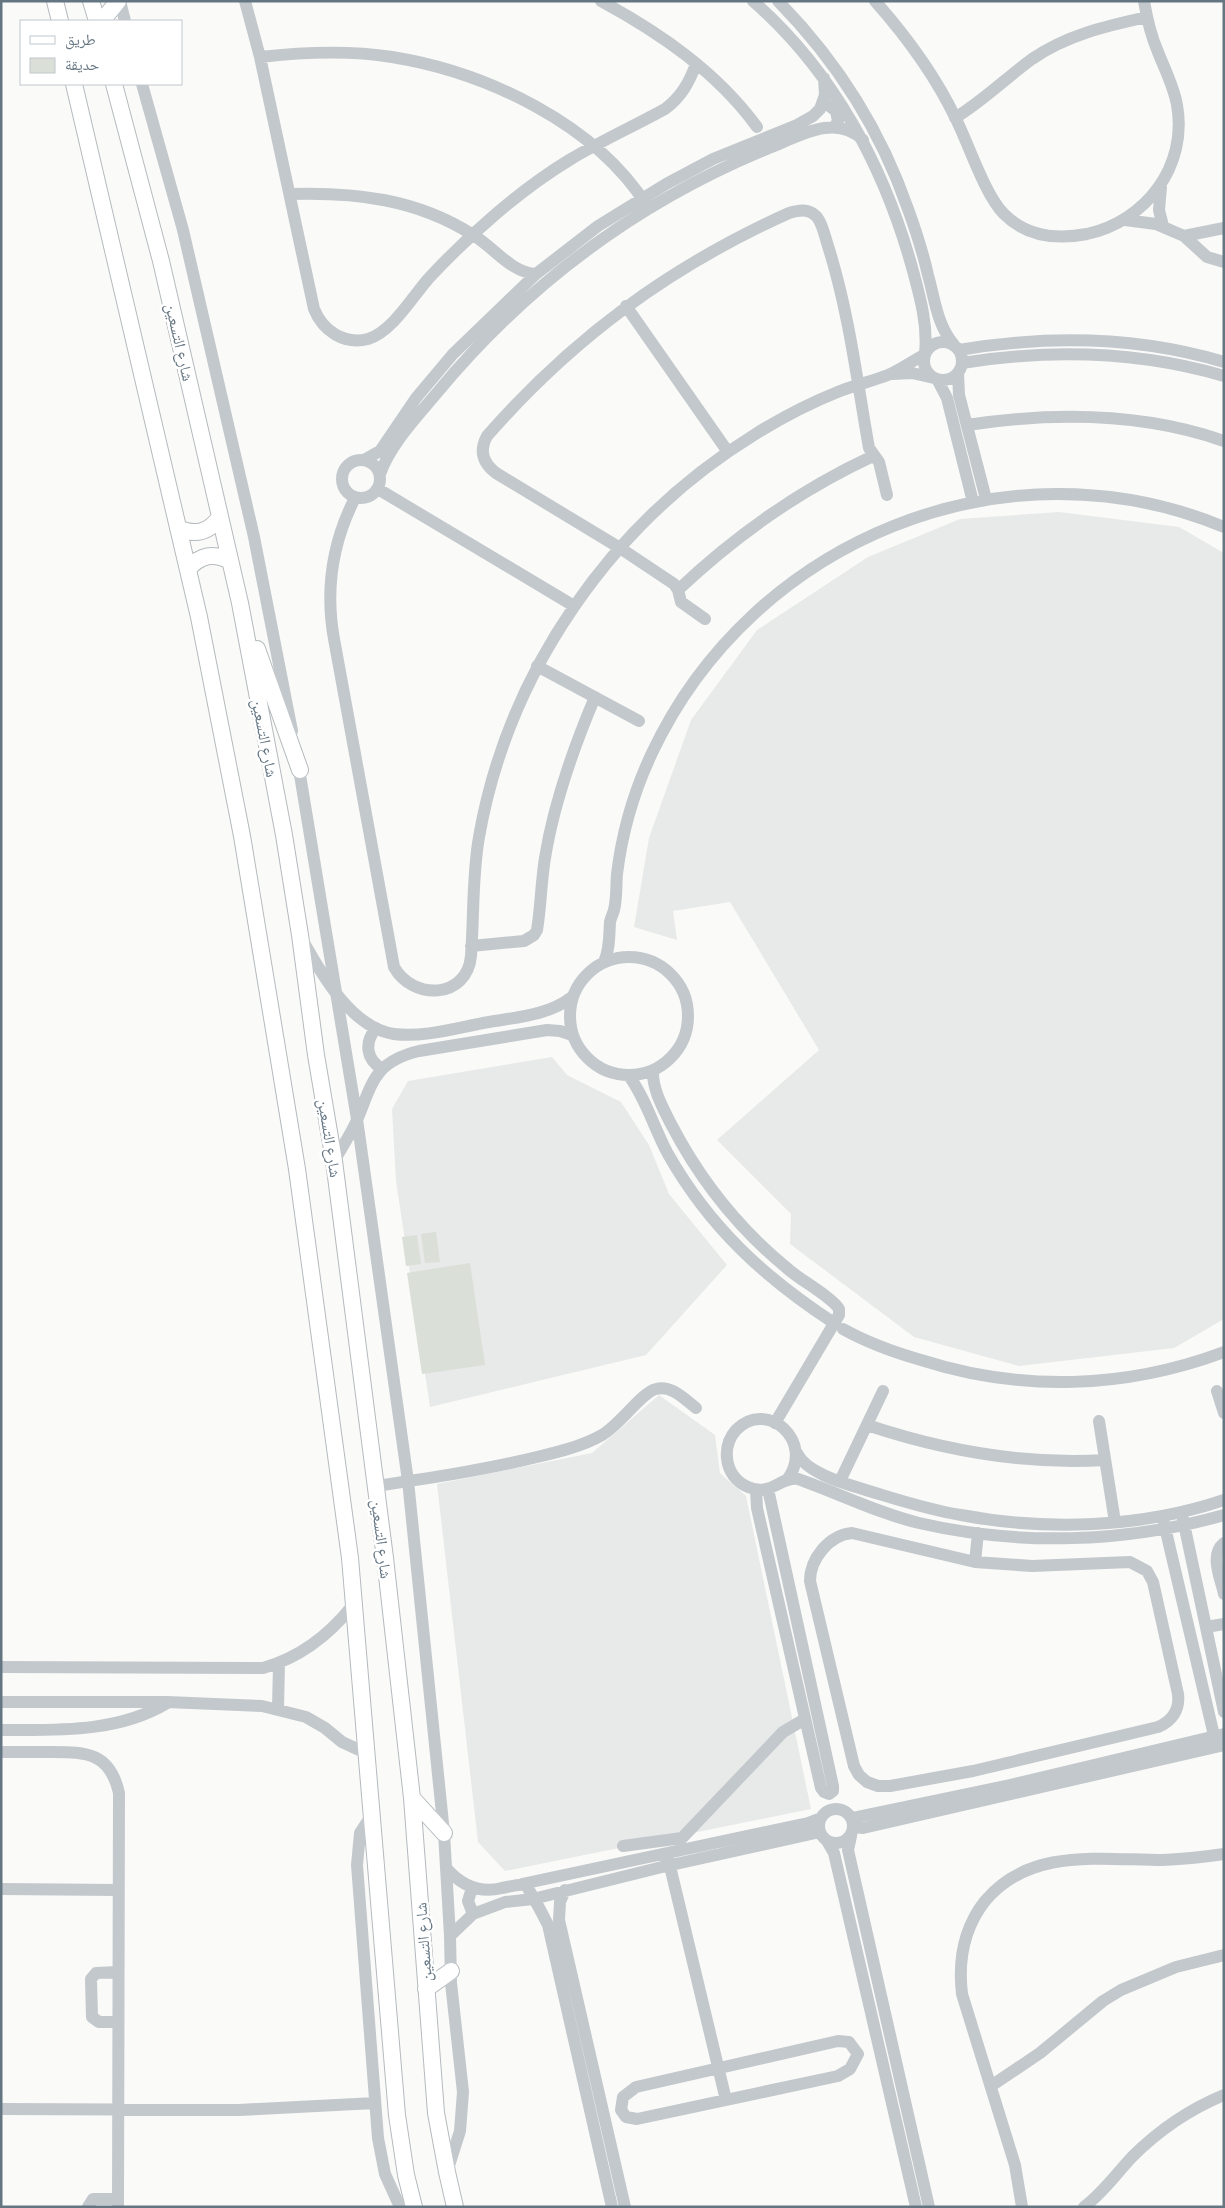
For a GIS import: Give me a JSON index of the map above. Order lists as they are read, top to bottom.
{
  "streets": {
    "main road": ["شارع التسعين"]
  },
  "legend": ["طريق", "حديقة"]
}
